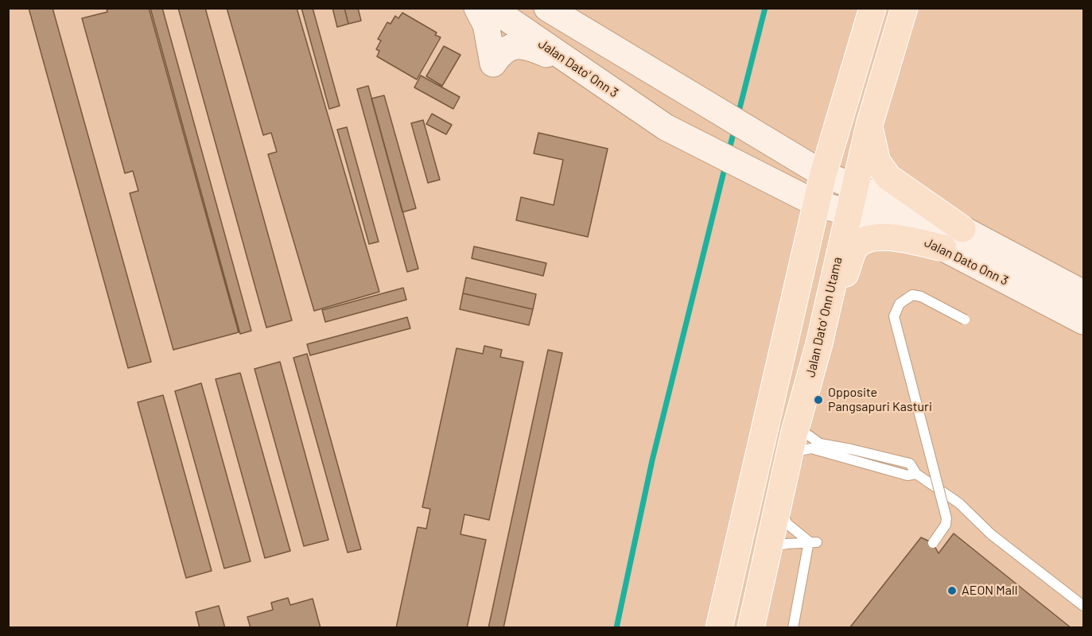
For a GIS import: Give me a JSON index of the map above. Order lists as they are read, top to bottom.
{
  "streets": {
    "main road": ["Jalan Dato' Onn 3", "Jalan Dato Onn 3", "Jalan Dato' Onn Utama"]
  },
  "crossings": [
    ["Jalan Dato' Onn 3", "Jalan Dato Onn 3"],
    ["Jalan Dato Onn 3", "Jalan Dato' Onn Utama"]
  ],
  "places": ["Opposite Pangsapuri Kasturi", "AEON Mall"]
}
